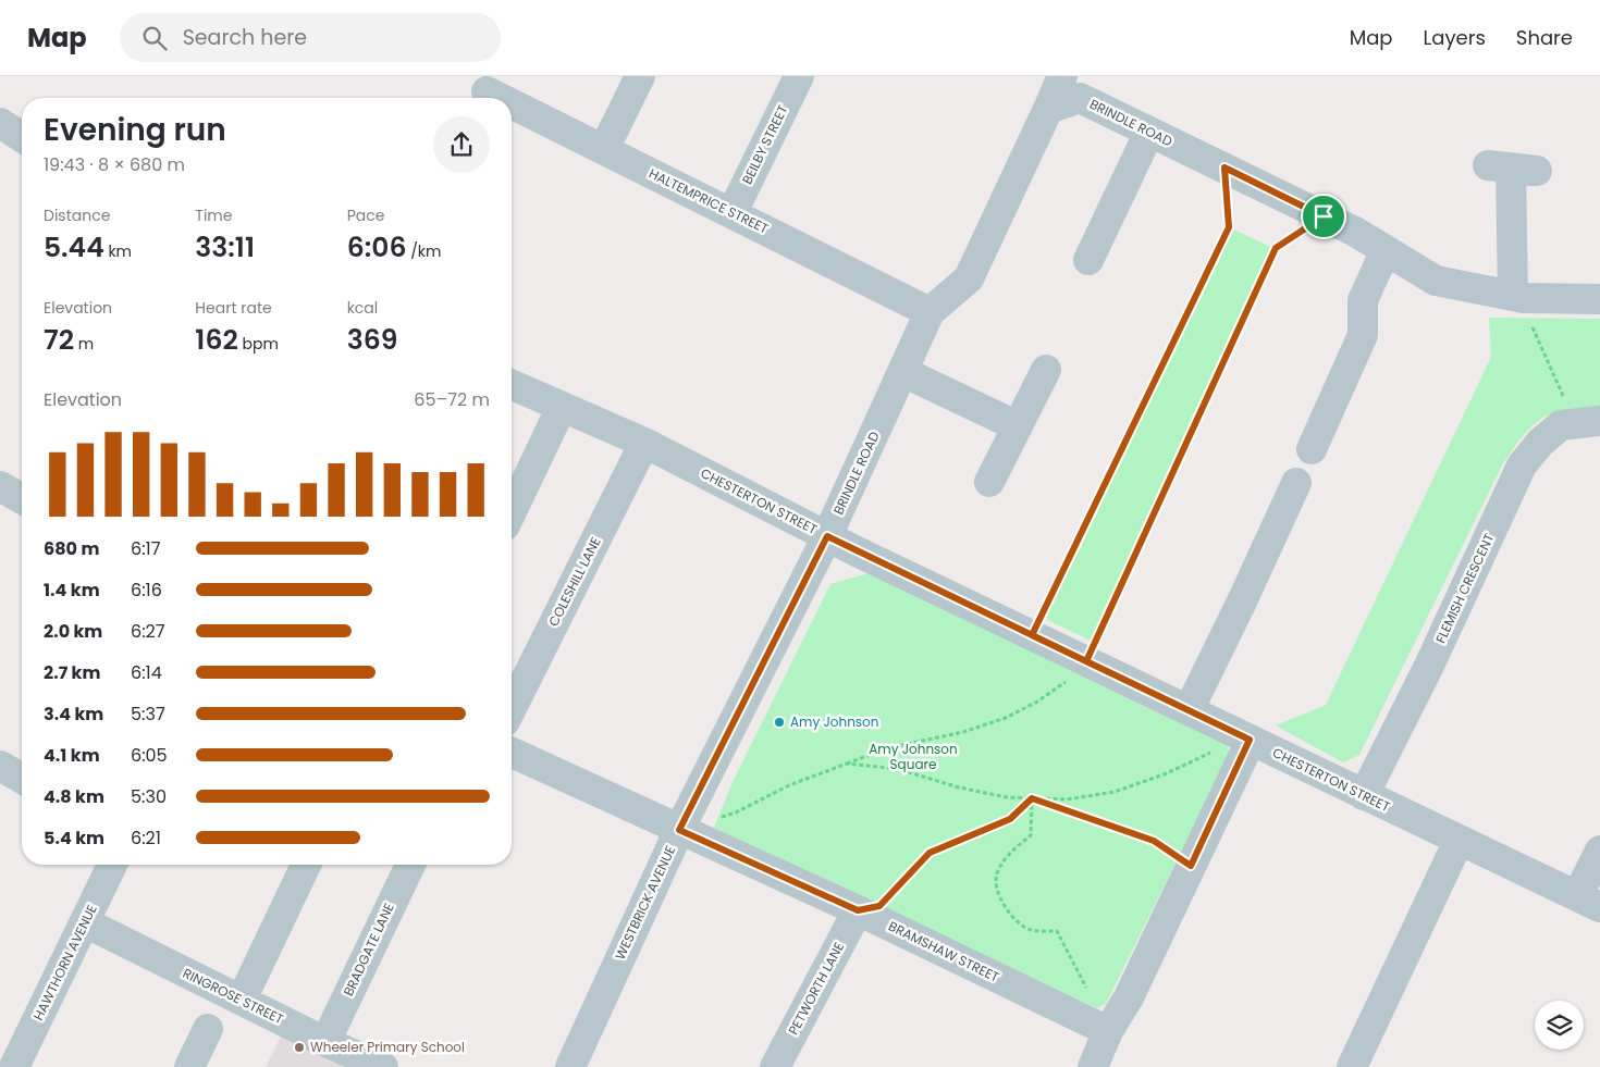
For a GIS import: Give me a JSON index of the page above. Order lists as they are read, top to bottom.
{
  "streets": {
    "street": [
      "BRINDLE ROAD",
      "BEILBY STREET",
      "HALTEMPRICE STREET",
      "CHESTERTON STREET",
      "COLESHILL LANE",
      "FLEMISH CRESCENT",
      "WESTBRICK AVENUE",
      "BRADGATE LANE",
      "BRAMSHAW STREET",
      "HAWTHORN AVENUE",
      "PETWORTH LANE",
      "RINGROSE STREET"
    ]
  },
  "crossings": [
    ["BRINDLE ROAD", "HALTEMPRICE STREET"],
    ["BRINDLE ROAD", "CHESTERTON STREET"],
    ["BRINDLE ROAD", "WESTBRICK AVENUE"],
    ["BEILBY STREET", "HALTEMPRICE STREET"],
    ["CHESTERTON STREET", "COLESHILL LANE"],
    ["CHESTERTON STREET", "FLEMISH CRESCENT"],
    ["CHESTERTON STREET", "WESTBRICK AVENUE"],
    ["WESTBRICK AVENUE", "BRAMSHAW STREET"],
    ["BRADGATE LANE", "RINGROSE STREET"],
    ["BRAMSHAW STREET", "PETWORTH LANE"],
    ["HAWTHORN AVENUE", "RINGROSE STREET"]
  ],
  "parks": ["Amy Johnson Square"],
  "places": ["Amy Johnson", "Wheeler Primary School"],
  "page": {
    "header": "Map",
    "search": "Search here",
    "nav": ["Map", "Layers", "Share"],
    "heading": ["Evening run", "19:43 · 8 × 680 m"],
    "stats": [
      ["Distance", "5.44 km"],
      ["Time", "33:11"],
      ["Pace", "6:06 /km"],
      ["Elevation", "72 m"],
      ["Heart rate", "162 bpm"],
      ["kcal", "369"]
    ],
    "chart": ["Elevation", "65–72 m"],
    "list": [
      {
        "name": "680 m",
        "note": "6:17"
      },
      {
        "name": "1.4 km",
        "note": "6:16"
      },
      {
        "name": "2.0 km",
        "note": "6:27"
      },
      {
        "name": "2.7 km",
        "note": "6:14"
      },
      {
        "name": "3.4 km",
        "note": "5:37"
      },
      {
        "name": "4.1 km",
        "note": "6:05"
      },
      {
        "name": "4.8 km",
        "note": "5:30"
      },
      {
        "name": "5.4 km",
        "note": "6:21"
      }
    ]
  }
}
